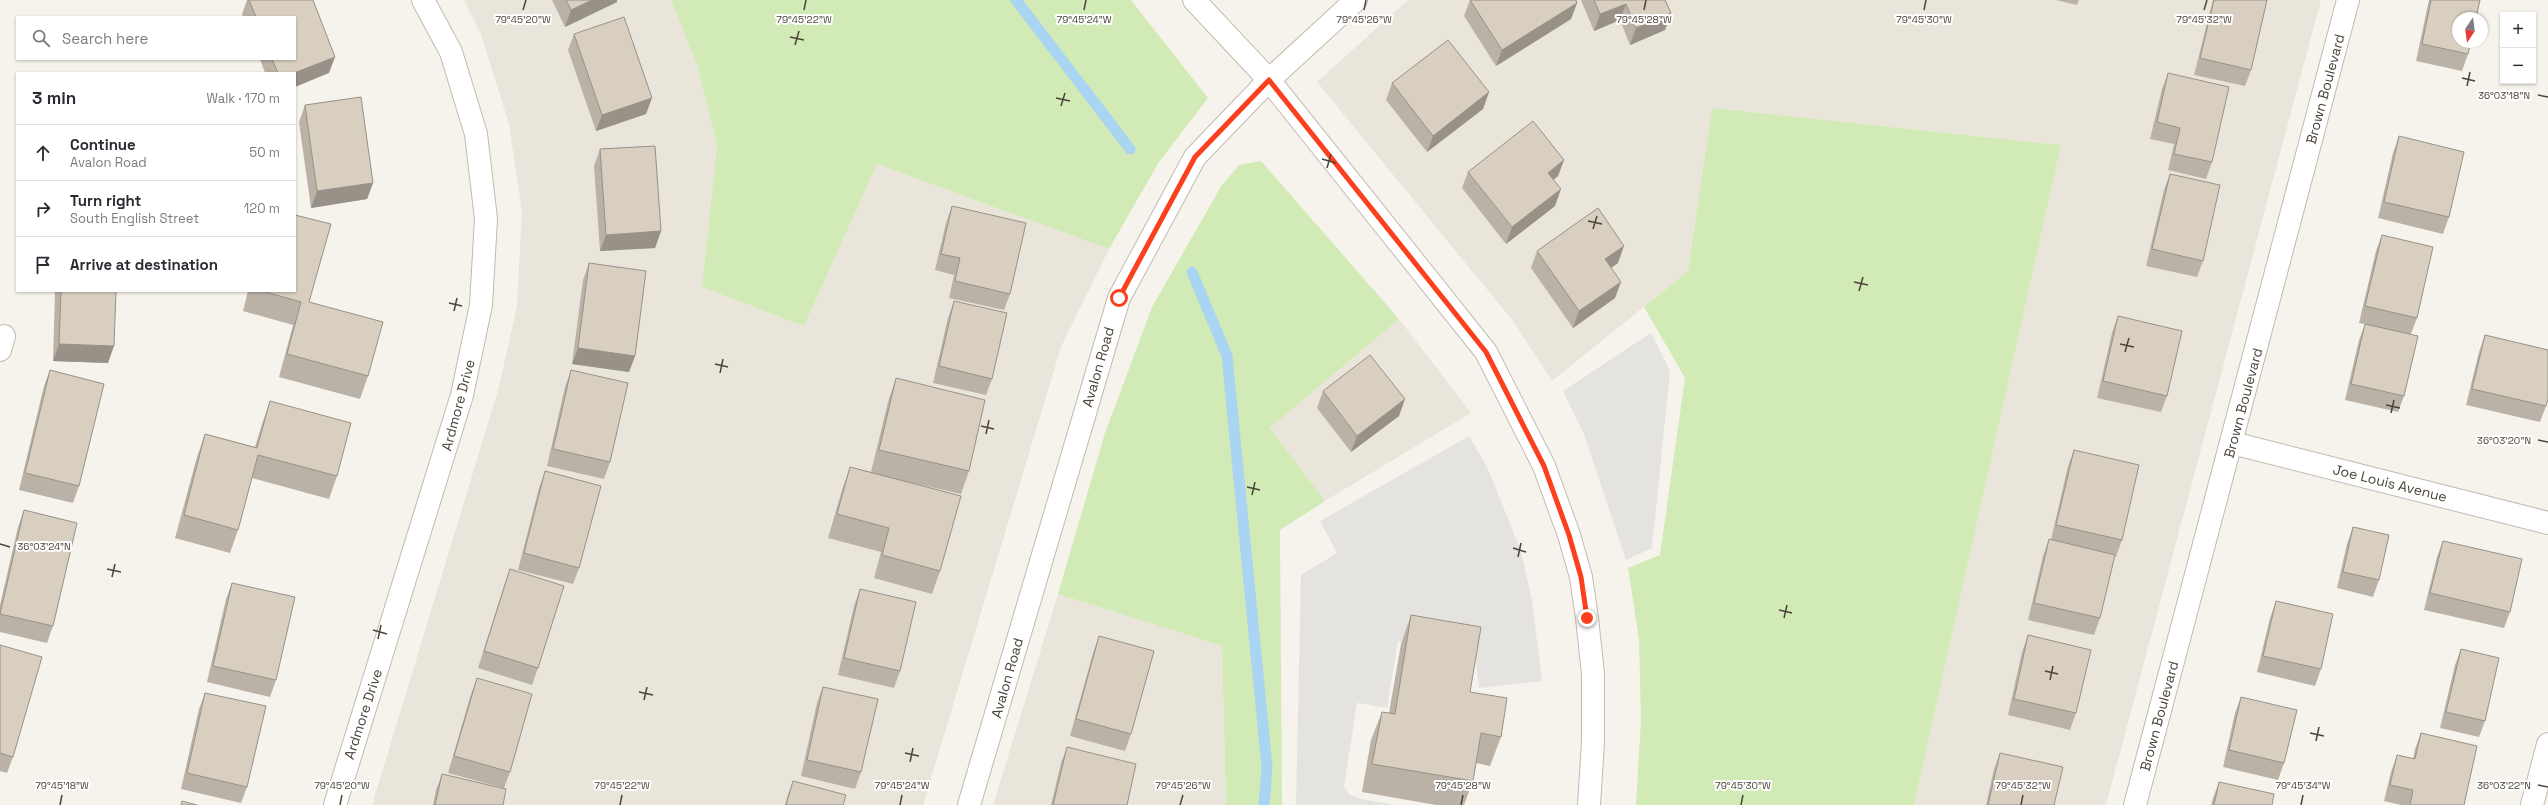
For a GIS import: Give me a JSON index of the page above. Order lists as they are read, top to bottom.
{
  "streets": {
    "street": [
      "Brown Boulevard",
      "Avalon Road",
      "Ardmore Drive",
      "Joe Louis Avenue"
    ]
  },
  "crossings": [
    ["Brown Boulevard", "Joe Louis Avenue"]
  ],
  "north": "bottom",
  "page": {
    "map_buttons": ["+", "−"],
    "search": "Search here",
    "heading": ["3 min", "Walk · 170 m"],
    "list": [
      ["Continue", "Avalon Road", "50 m"],
      ["Turn right", "South English Street", "120 m"],
      "Arrive at destination"
    ]
  },
  "coordinates": [
    "79°45'20\"W",
    "79°45'22\"W",
    "79°45'24\"W",
    "79°45'26\"W",
    "79°45'28\"W",
    "79°45'30\"W",
    "79°45'32\"W",
    "36°03'18\"N",
    "36°03'20\"N",
    "36°03'24\"N",
    "36°03'22\"N",
    "79°45'18\"W",
    "79°45'34\"W"
  ]
}
